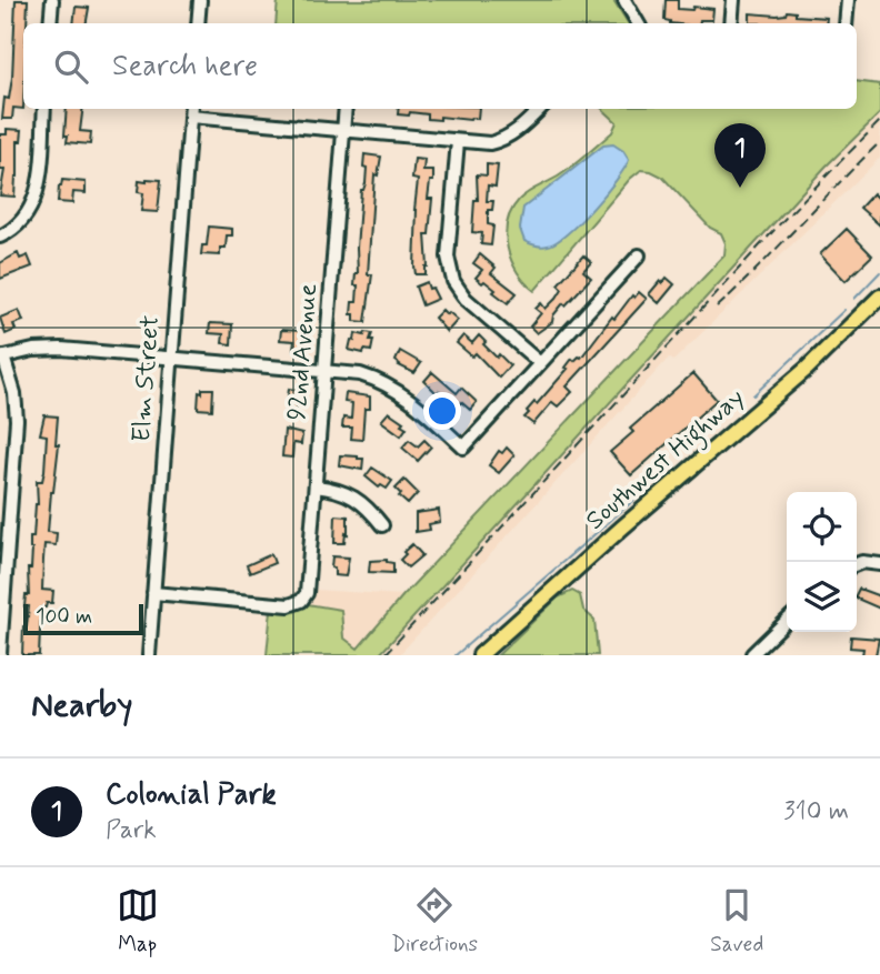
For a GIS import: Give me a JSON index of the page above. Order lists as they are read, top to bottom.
{
  "streets": {
    "main road": ["Southwest Highway"],
    "street": ["92nd Avenue", "Elm Street"]
  },
  "crossings": [
    ["92nd Avenue", "Elm Street"]
  ],
  "scale_bar": "100 m",
  "page": {
    "search": "Search here",
    "pins": "1",
    "scale": "100 m",
    "heading": "Nearby",
    "list": [
      {
        "mark": "1",
        "name": "Colonial Park",
        "note": "Park",
        "value": "310 m"
      }
    ],
    "nav": ["Map", "Directions", "Saved"]
  }
}
